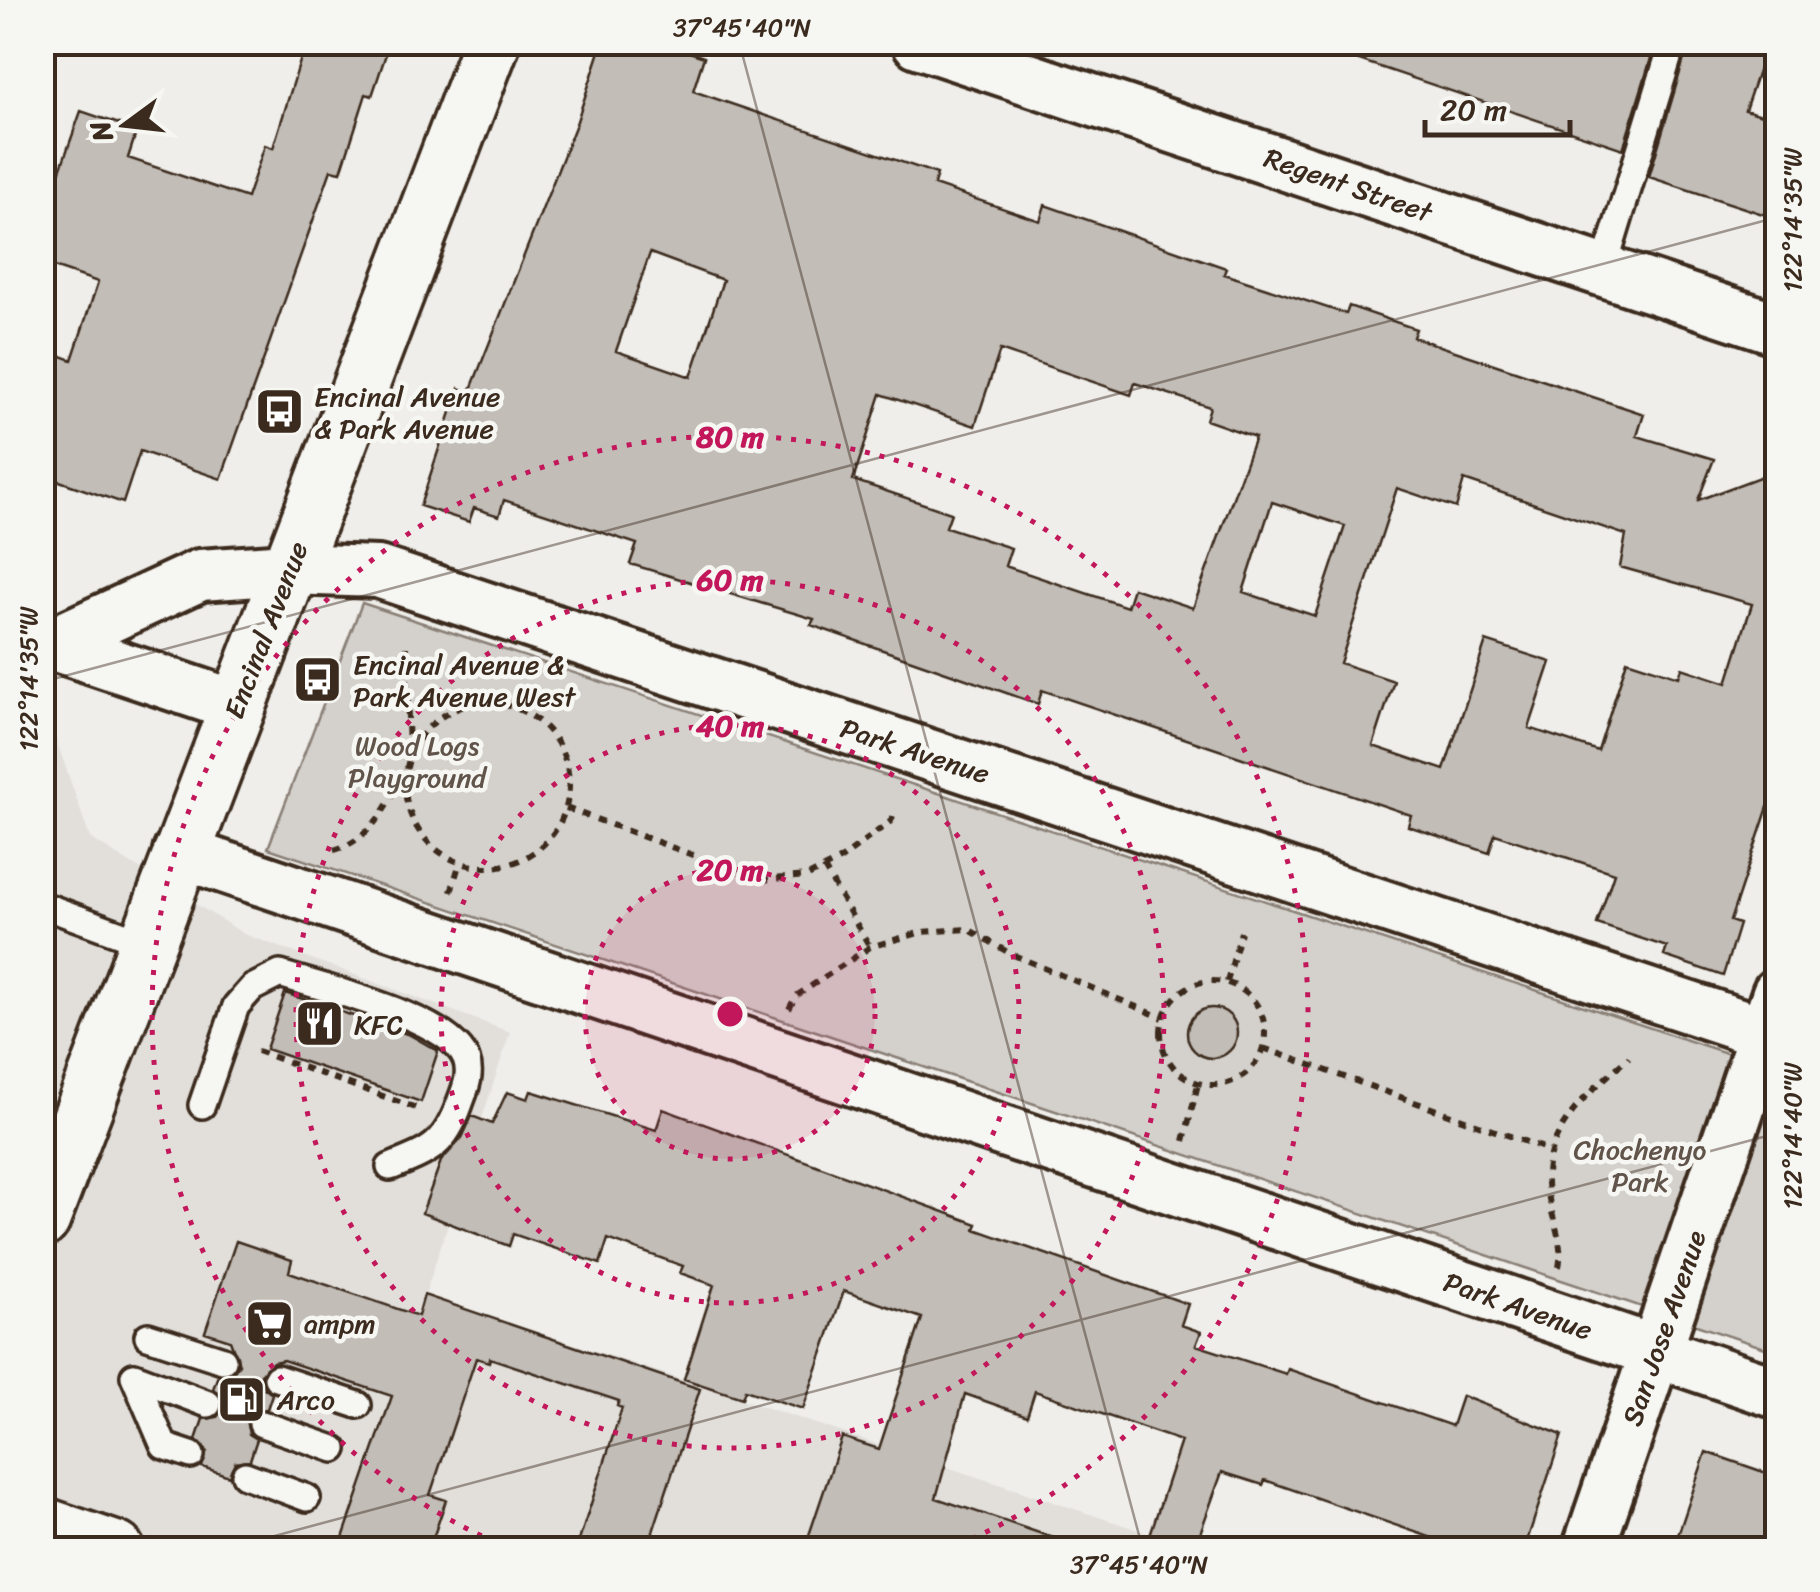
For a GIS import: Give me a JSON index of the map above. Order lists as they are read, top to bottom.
{
  "streets": {
    "main road": ["Encinal Avenue"],
    "street": ["Regent Street", "Park Avenue", "San Jose Avenue"]
  },
  "crossings": [
    ["Encinal Avenue", "Park Avenue"],
    ["Park Avenue", "San Jose Avenue"]
  ],
  "parks": ["Wood Logs Playground", "Chochenyo Park"],
  "places": {
    "bus stop": ["Encinal Avenue & Park Avenue", "Encinal Avenue & Park Avenue West"],
    "restaurant": ["KFC"],
    "supermarket": ["ampm"],
    "fuel station": ["Arco"]
  },
  "scale_bar": "20 m",
  "north": "left",
  "coordinates": ["37°45'40\"N", "122°14'35\"W", "122°14'40\"W"],
  "rings": [
    "80 m",
    "60 m",
    "40 m",
    "20 m"
  ]
}
